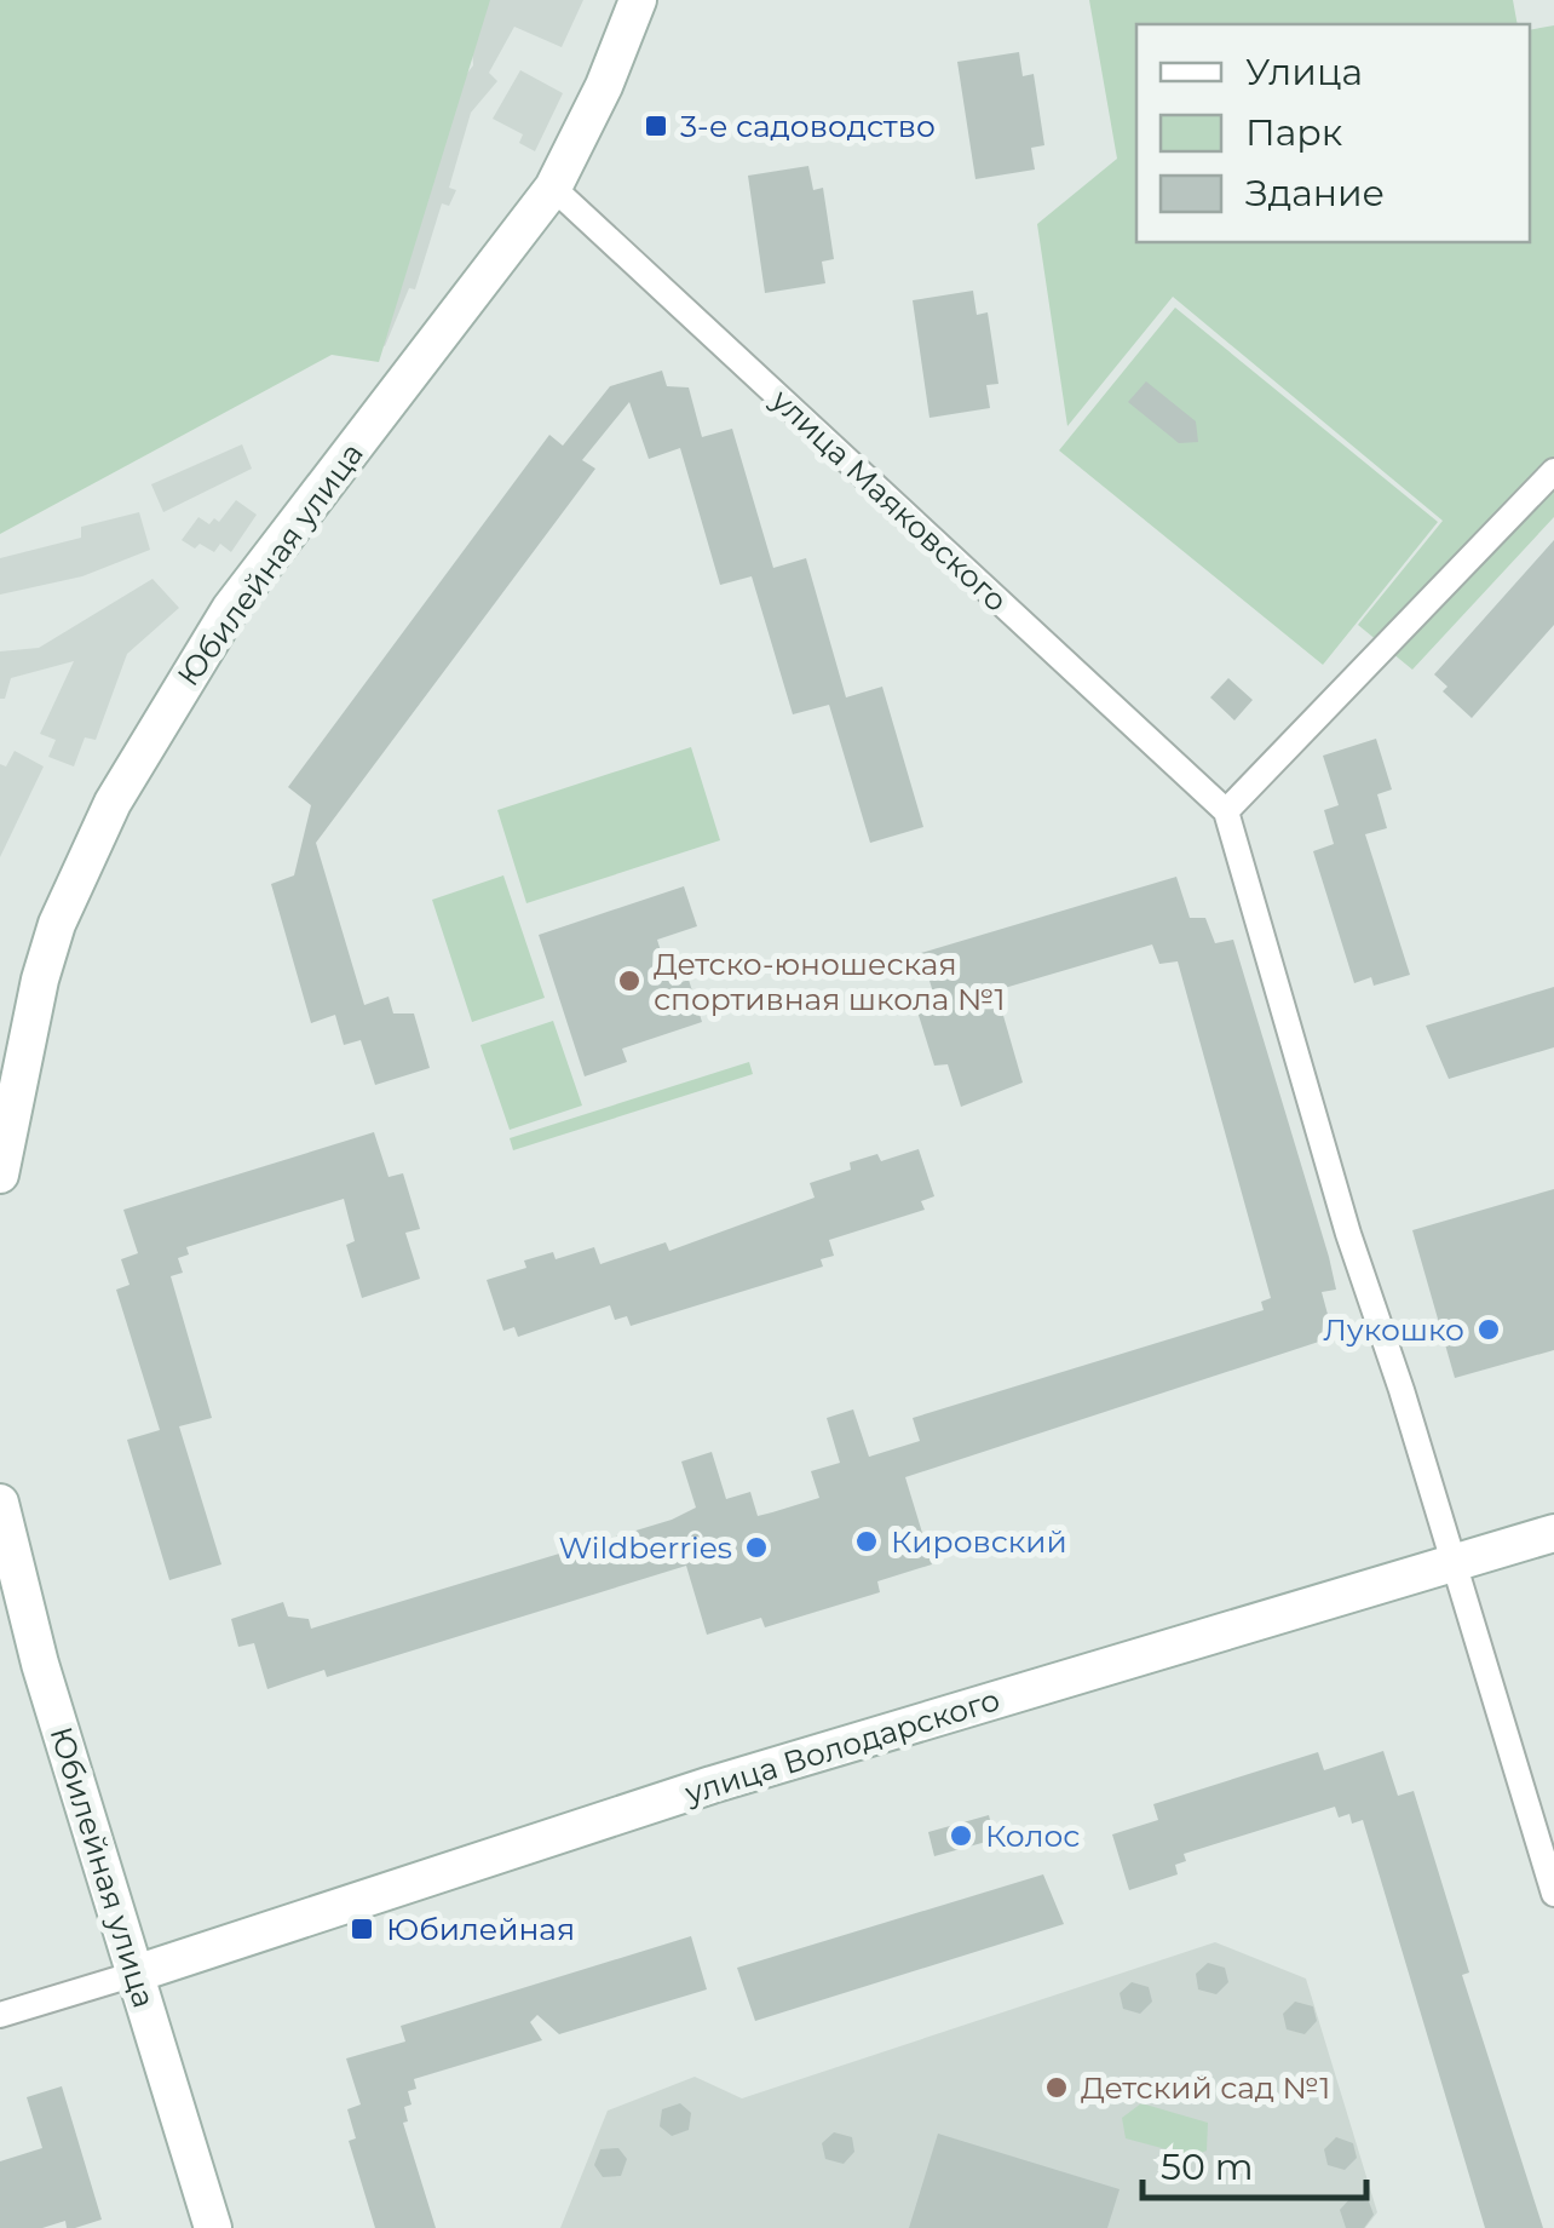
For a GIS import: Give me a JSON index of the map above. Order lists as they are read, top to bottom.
{
  "streets": {
    "street": ["улица Маяковского", "Юбилейная улица", "улица Володарского"]
  },
  "crossings": [
    ["улица Маяковского", "Юбилейная улица"],
    ["Юбилейная улица", "улица Володарского"]
  ],
  "places": {
    "transit": ["3-е садоводство", "Юбилейная"],
    "other": [
      "Детско-юношеская спортивная школа №1",
      "Лукошко",
      "Кировский",
      "Wildberries",
      "Колос",
      "Детский сад №1"
    ]
  },
  "legend": ["Улица", "Парк", "Здание"],
  "scale_bar": "50 m"
}
